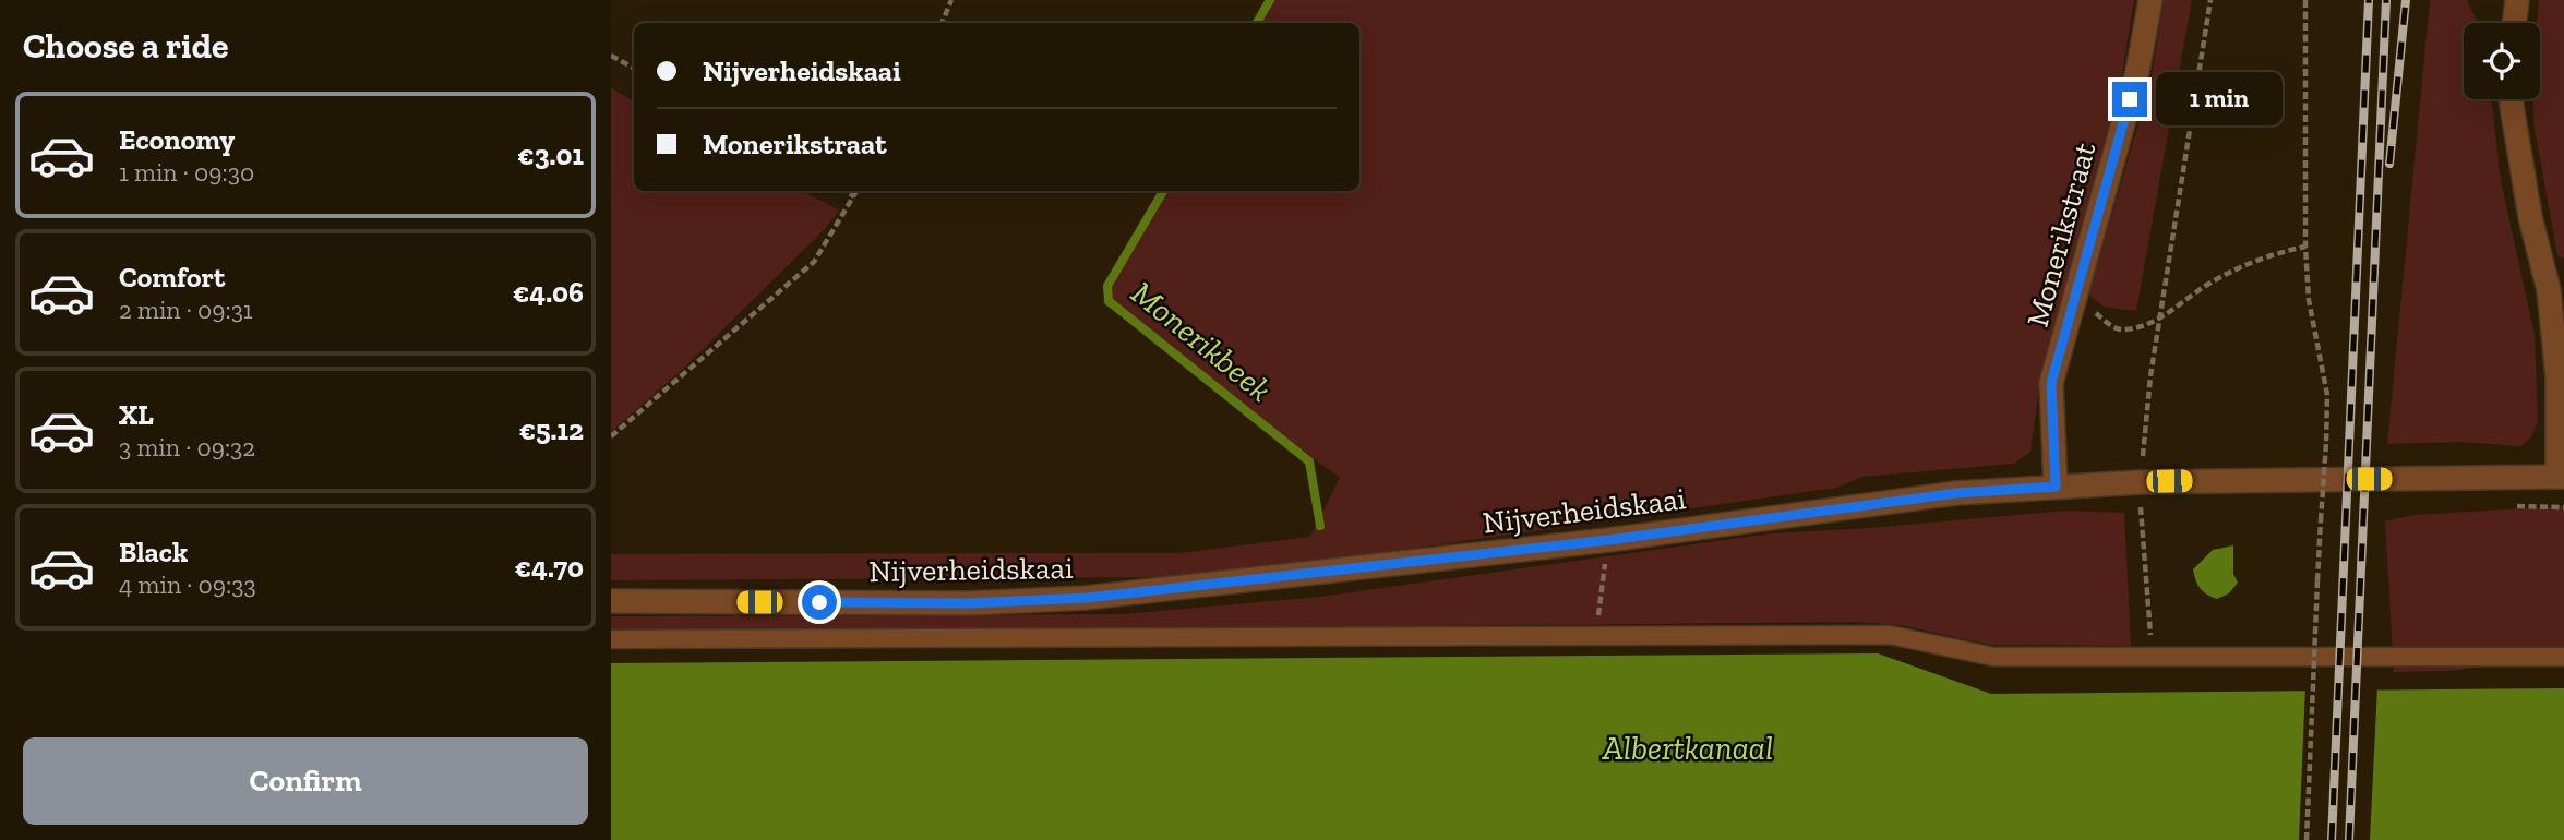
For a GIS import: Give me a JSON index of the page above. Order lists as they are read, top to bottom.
{
  "streets": {
    "street": ["Monerikstraat", "Nijverheidskaai"]
  },
  "crossings": [
    ["Monerikstraat", "Nijverheidskaai"]
  ],
  "water": ["Monerikbeek", "Albertkanaal"],
  "page": {
    "heading": "Choose a ride",
    "banner": ["Nijverheidskaai", "Monerikstraat"],
    "bubble": "1 min",
    "list": [
      {
        "name": "Economy",
        "note": "1 min · 09:30",
        "value": "€3.01"
      },
      {
        "name": "Comfort",
        "note": "2 min · 09:31",
        "value": "€4.06"
      },
      {
        "name": "XL",
        "note": "3 min · 09:32",
        "value": "€5.12"
      },
      {
        "name": "Black",
        "note": "4 min · 09:33",
        "value": "€4.70"
      }
    ],
    "buttons": "Confirm"
  }
}
